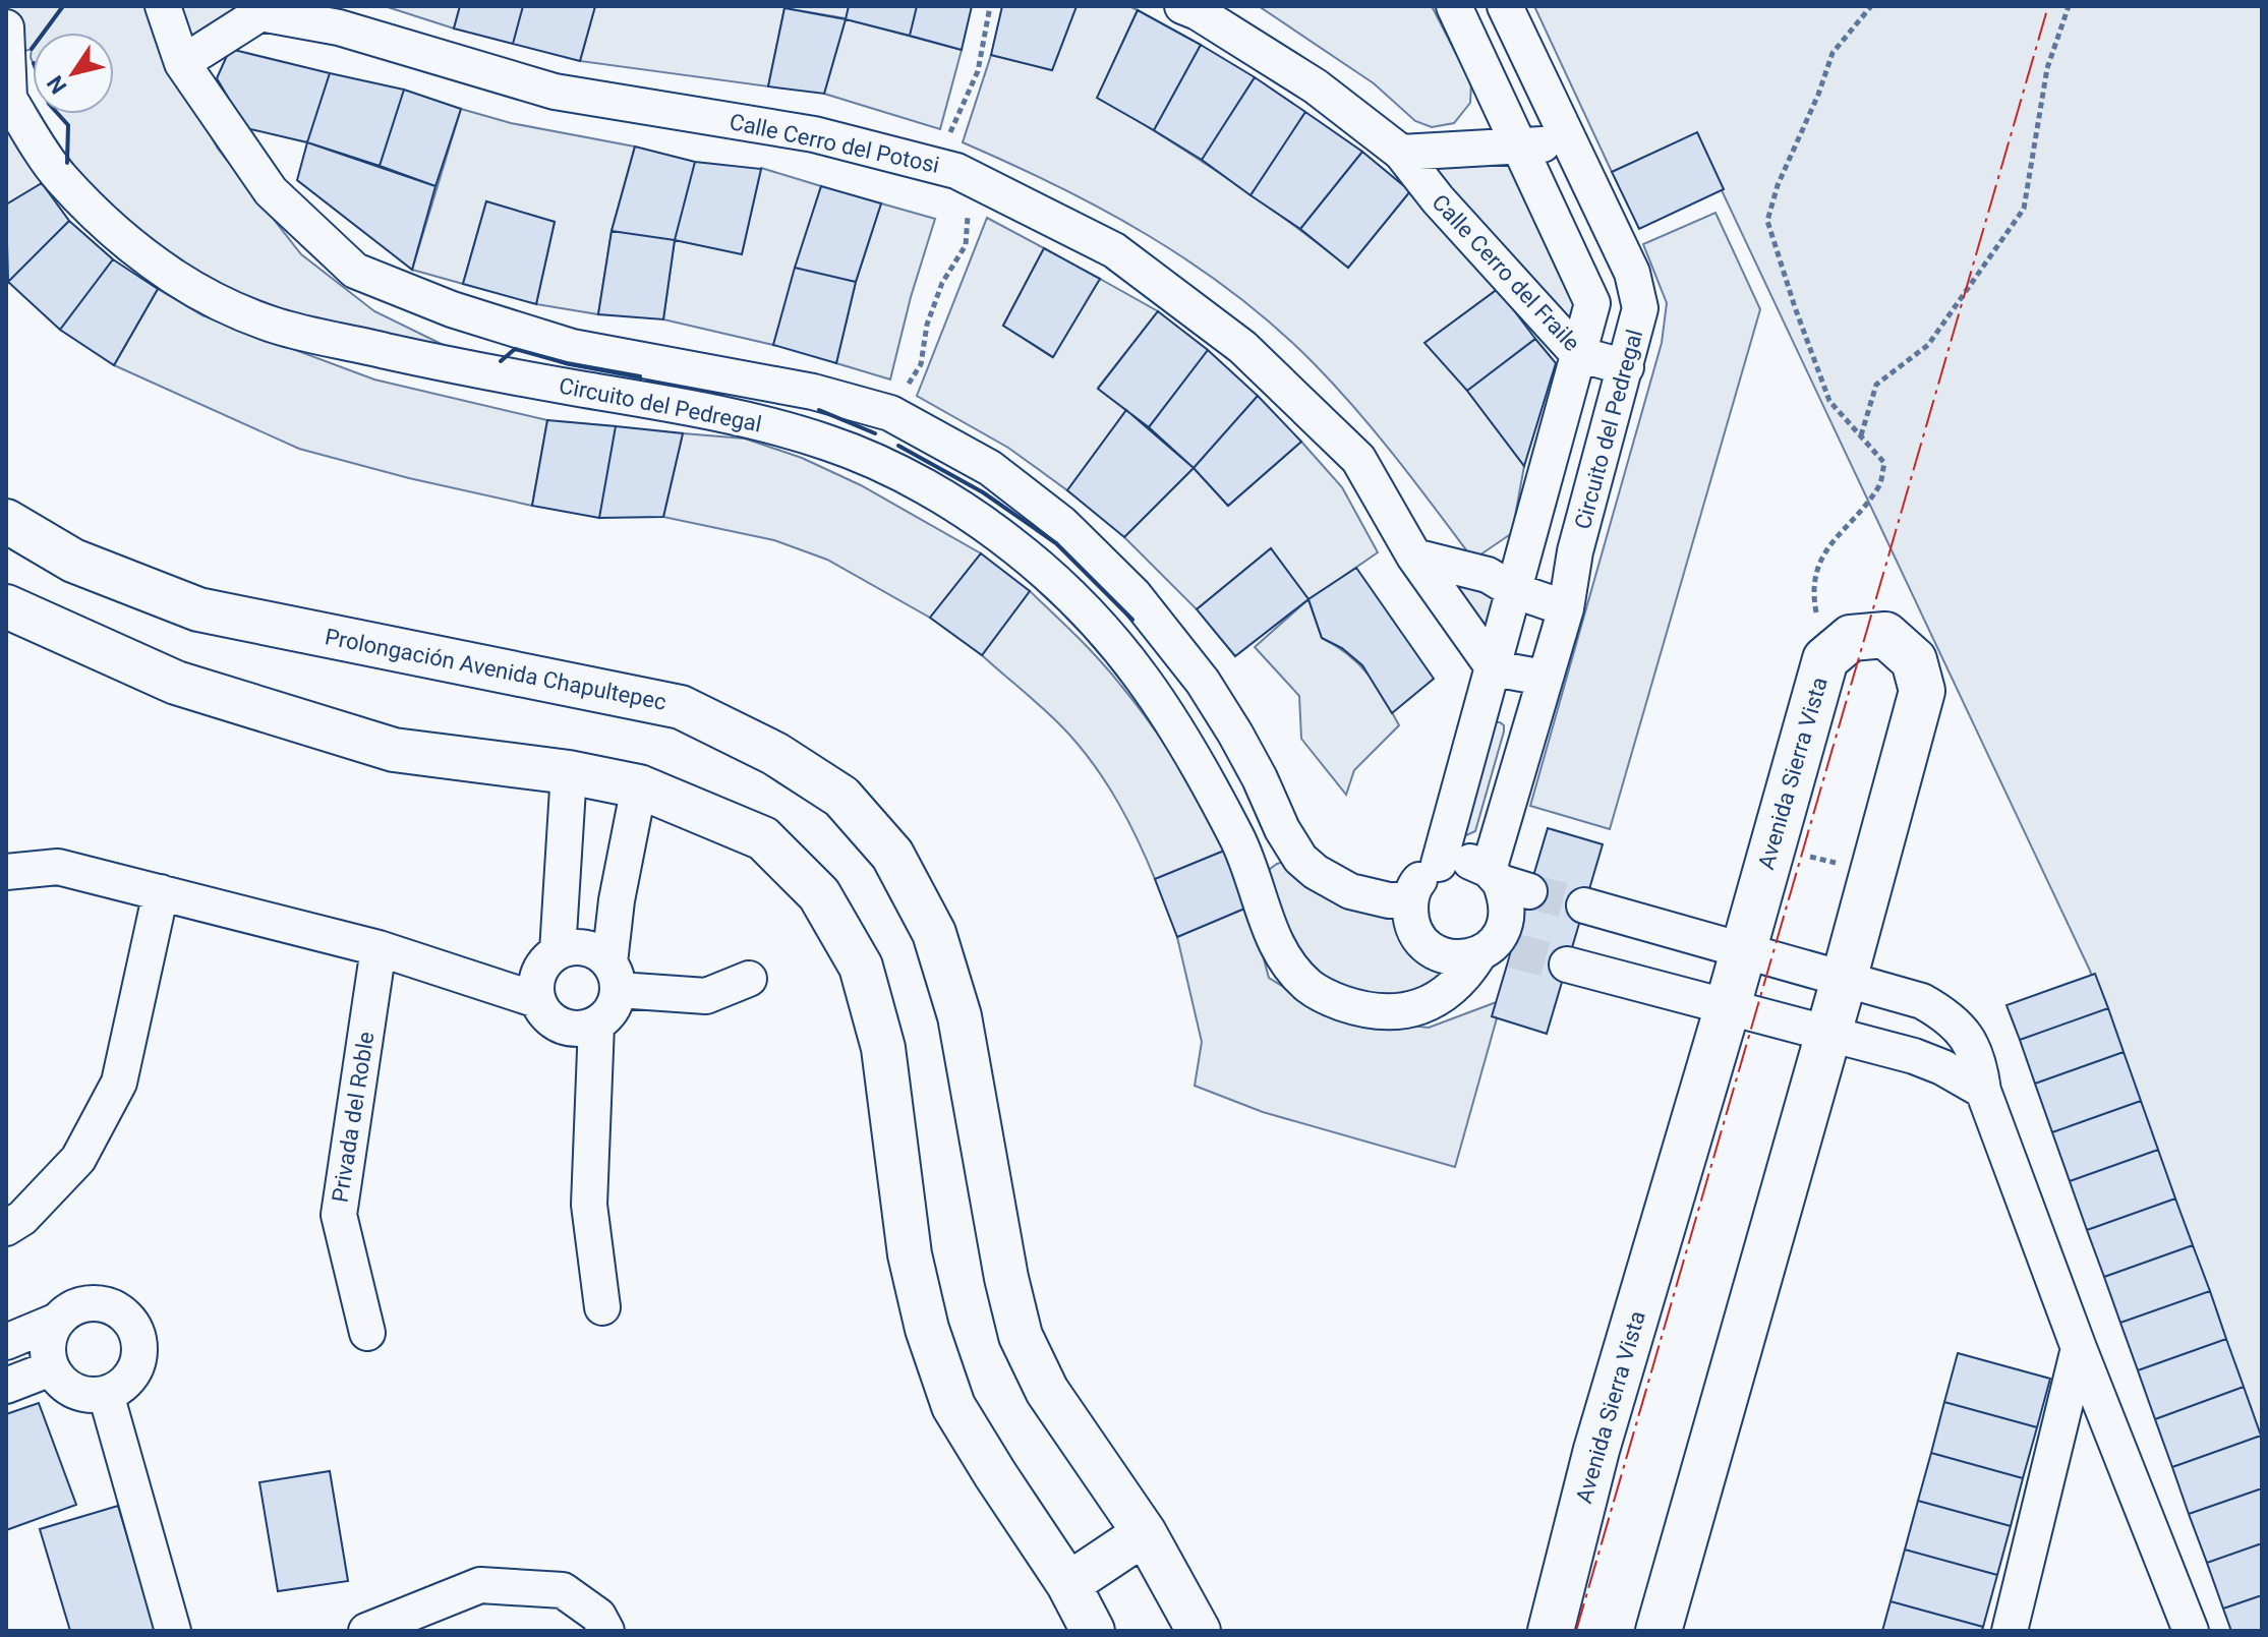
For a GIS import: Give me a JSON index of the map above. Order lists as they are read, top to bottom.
{
  "streets": {
    "main road": ["Avenida Sierra Vista"],
    "street": [
      "Calle Cerro del Potosi",
      "Calle Cerro del Fraile",
      "Circuito del Pedregal",
      "Prolongación Avenida Chapultepec",
      "Privada del Roble"
    ]
  },
  "crossings": [
    ["Calle Cerro del Potosi", "Circuito del Pedregal"],
    ["Calle Cerro del Fraile", "Circuito del Pedregal"]
  ],
  "north": "bottom left"
}
